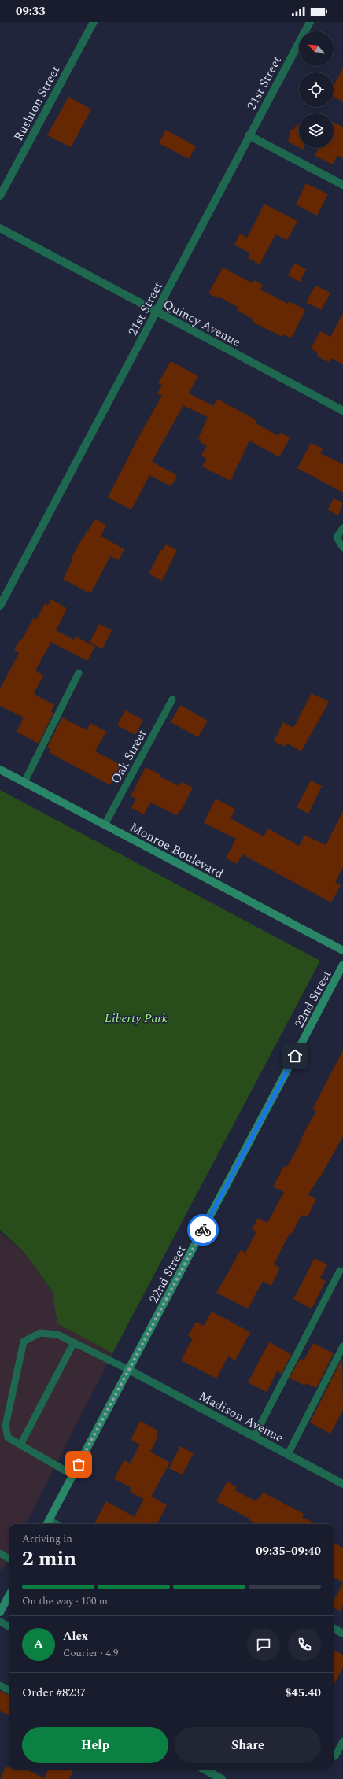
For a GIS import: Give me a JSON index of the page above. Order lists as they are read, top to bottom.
{
  "streets": {
    "street": [
      "21st Street",
      "Rushton Street",
      "Quincy Avenue",
      "Monroe Boulevard",
      "22nd Street",
      "Madison Avenue"
    ],
    "lane": ["Oak Street"]
  },
  "crossings": [
    ["21st Street", "Quincy Avenue"],
    ["Oak Street", "Monroe Boulevard"],
    ["22nd Street", "Madison Avenue"]
  ],
  "parks": ["Liberty Park"],
  "north": "top left",
  "page": {
    "status": "09:33",
    "heading": ["2 min", "Arriving in", "09:35–09:40"],
    "panel": [
      "Alex",
      "Courier · 4.9",
      "Order #8237",
      "$45.40"
    ],
    "bar": "On the way · 100 m",
    "round": "A",
    "buttons": ["Help", "Share"]
  }
}
